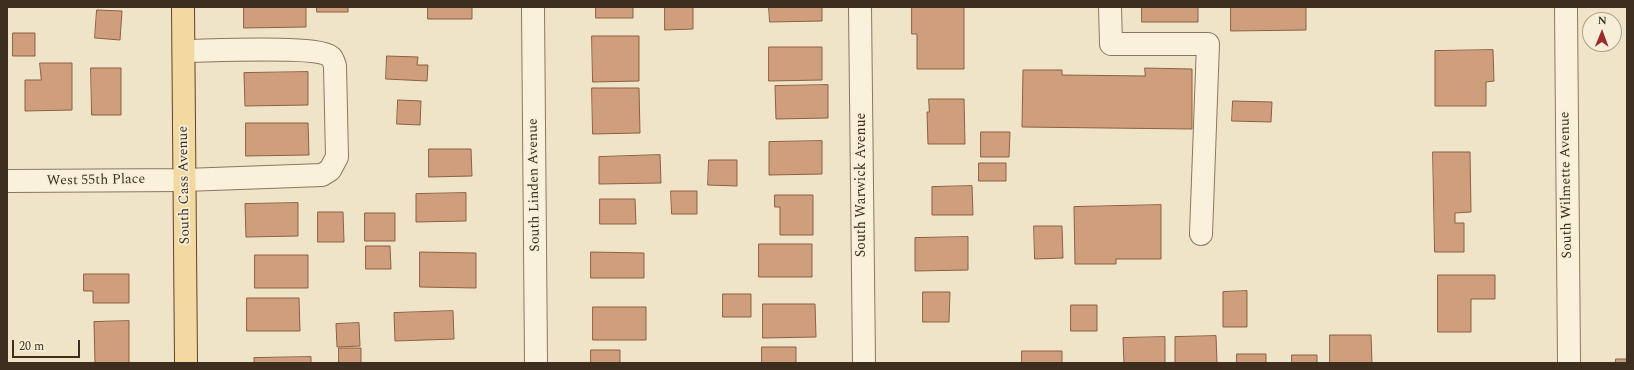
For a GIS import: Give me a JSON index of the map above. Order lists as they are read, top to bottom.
{
  "streets": {
    "main road": ["South Cass Avenue"],
    "street": [
      "West 55th Place",
      "South Linden Avenue",
      "South Warwick Avenue",
      "South Wilmette Avenue"
    ]
  },
  "crossings": [
    ["West 55th Place", "South Cass Avenue"]
  ],
  "scale_bar": "20 m",
  "north": "top"
}
